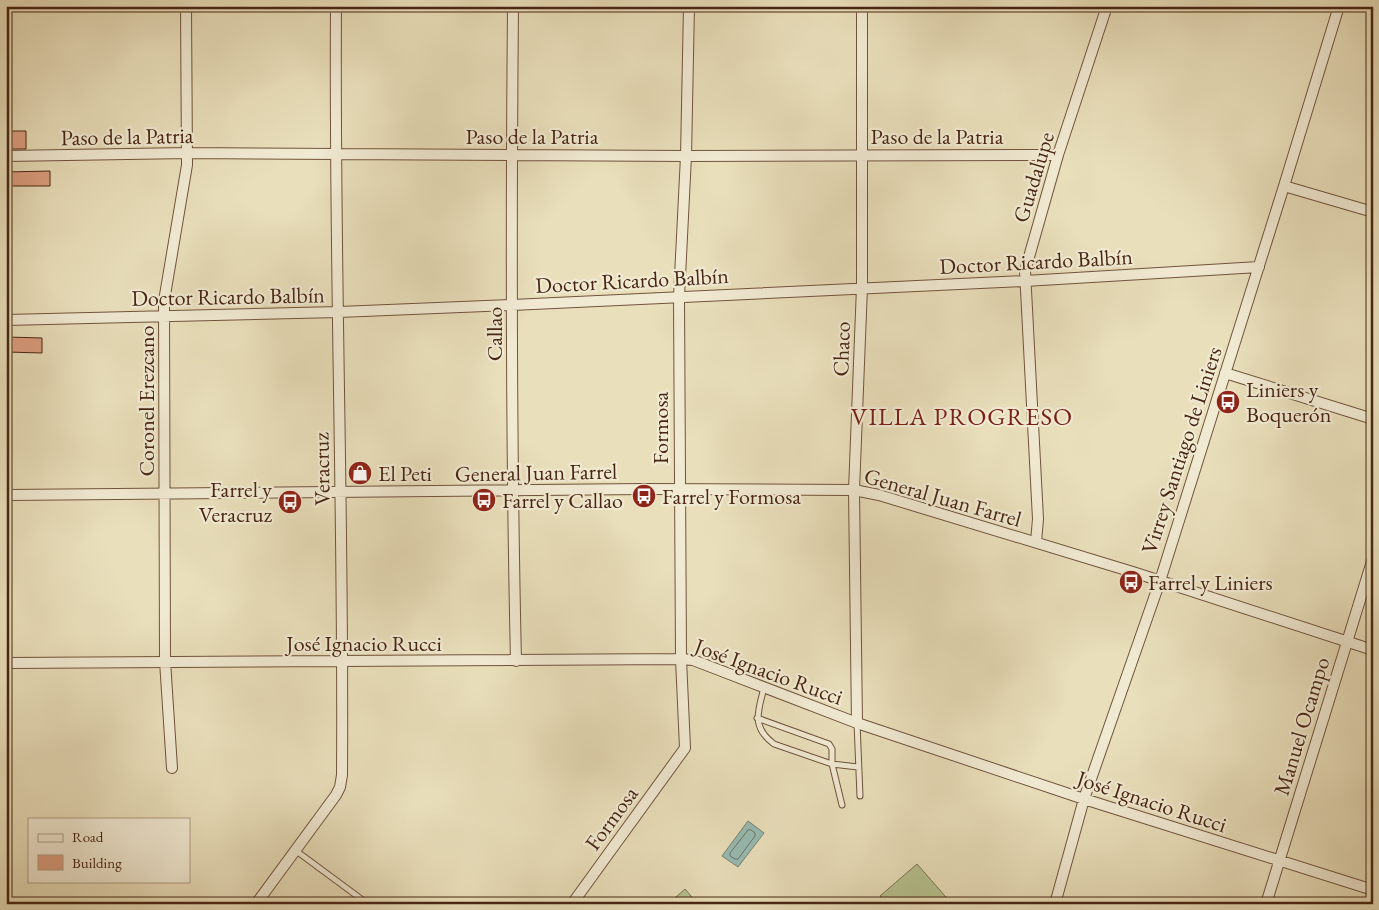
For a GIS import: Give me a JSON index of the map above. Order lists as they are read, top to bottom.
{
  "streets": {
    "street": [
      "Paso de la Patria",
      "Guadalupe",
      "Doctor Ricardo Balbín",
      "Callao",
      "Chaco",
      "Coronel Erezcano",
      "Formosa",
      "Virrey Santiago de Liniers",
      "Veracruz",
      "General Juan Farrel",
      "José Ignacio Rucci",
      "Manuel Ocampo"
    ]
  },
  "crossings": [
    ["Paso de la Patria", "Guadalupe"],
    ["Paso de la Patria", "Callao"],
    ["Paso de la Patria", "Chaco"],
    ["Paso de la Patria", "Coronel Erezcano"],
    ["Paso de la Patria", "Formosa"],
    ["Paso de la Patria", "Veracruz"],
    ["Guadalupe", "Doctor Ricardo Balbín"],
    ["Guadalupe", "General Juan Farrel"],
    ["Doctor Ricardo Balbín", "Callao"],
    ["Doctor Ricardo Balbín", "Chaco"],
    ["Doctor Ricardo Balbín", "Coronel Erezcano"],
    ["Doctor Ricardo Balbín", "Formosa"],
    ["Doctor Ricardo Balbín", "Virrey Santiago de Liniers"],
    ["Doctor Ricardo Balbín", "Veracruz"],
    ["Callao", "General Juan Farrel"],
    ["Callao", "José Ignacio Rucci"],
    ["Chaco", "General Juan Farrel"],
    ["Chaco", "José Ignacio Rucci"],
    ["Coronel Erezcano", "General Juan Farrel"],
    ["Coronel Erezcano", "José Ignacio Rucci"],
    ["Formosa", "General Juan Farrel"],
    ["Formosa", "José Ignacio Rucci"],
    ["Virrey Santiago de Liniers", "General Juan Farrel"],
    ["Virrey Santiago de Liniers", "José Ignacio Rucci"],
    ["Veracruz", "General Juan Farrel"],
    ["Veracruz", "José Ignacio Rucci"],
    ["General Juan Farrel", "Manuel Ocampo"],
    ["José Ignacio Rucci", "Manuel Ocampo"]
  ],
  "districts": ["VILLA PROGRESO"],
  "places": {
    "bus stop": [
      "Liniers y Boquerón",
      "Farrel y Formosa",
      "Farrel y Callao",
      "Farrel y Veracruz",
      "Farrel y Liniers"
    ],
    "shop": ["El Peti"]
  },
  "legend": ["Road", "Building"]
}
